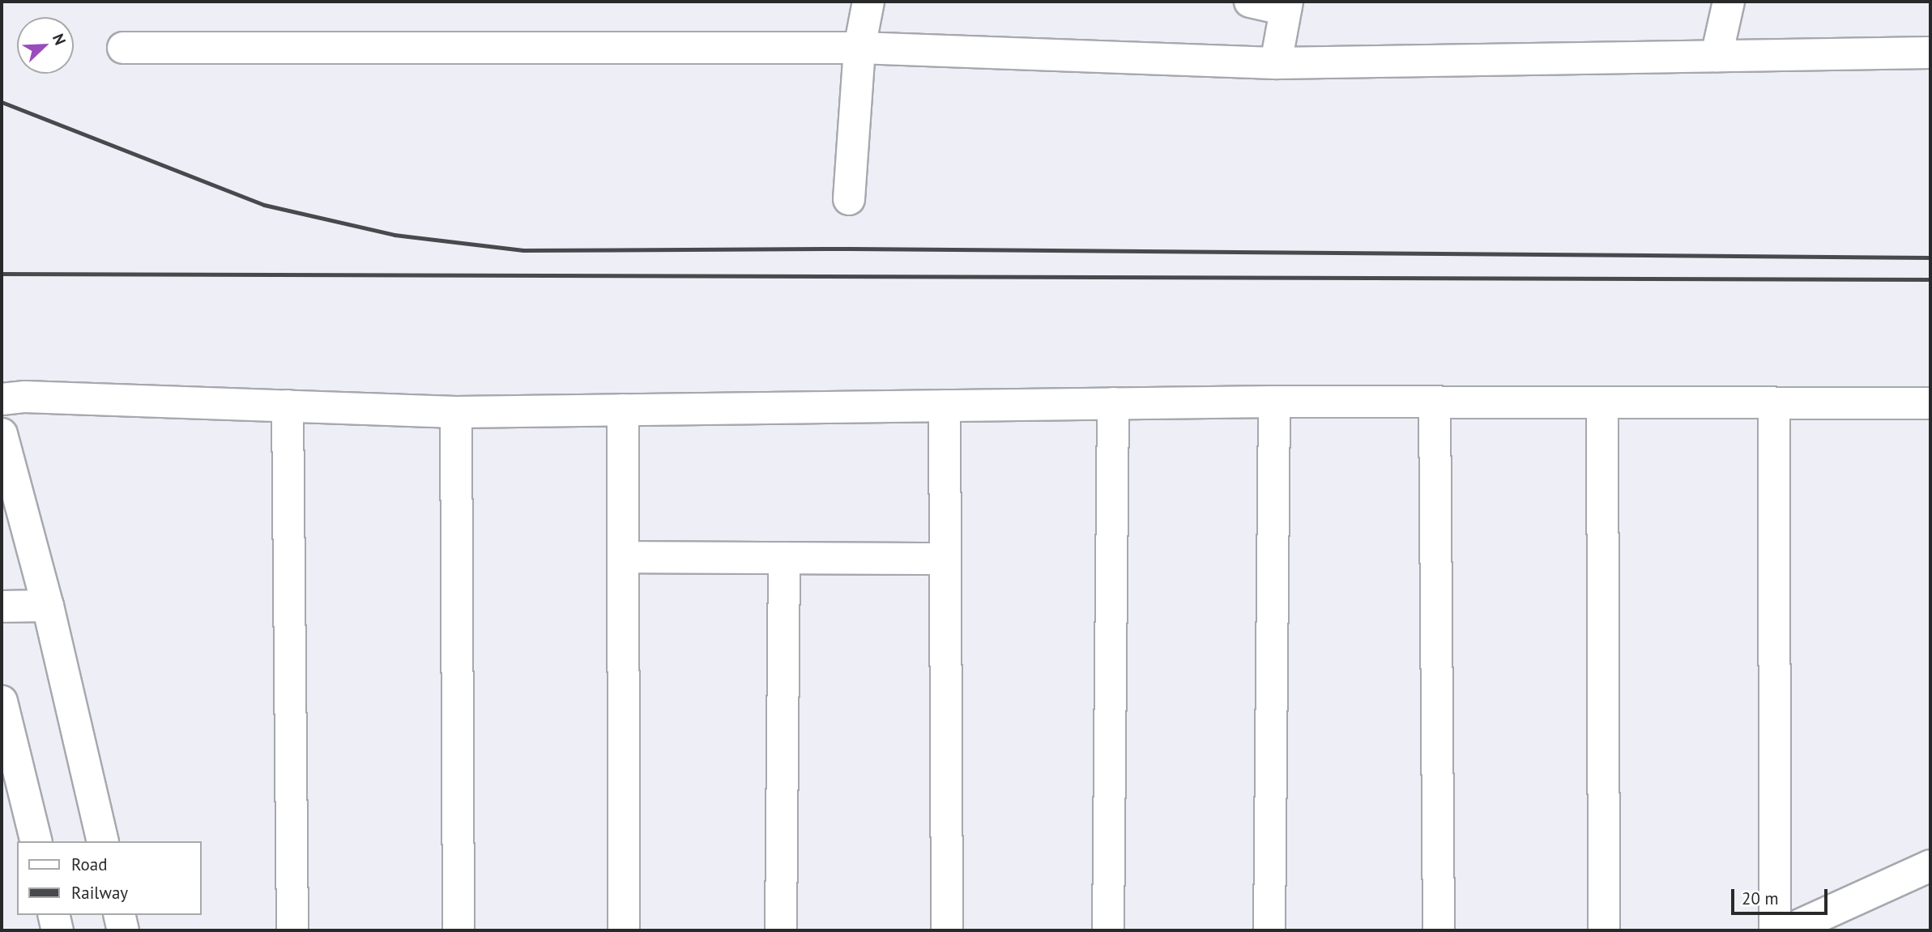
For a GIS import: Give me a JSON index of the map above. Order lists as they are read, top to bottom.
{
  "legend": ["Road", "Railway"],
  "scale_bar": "20 m",
  "north": "top right"
}
